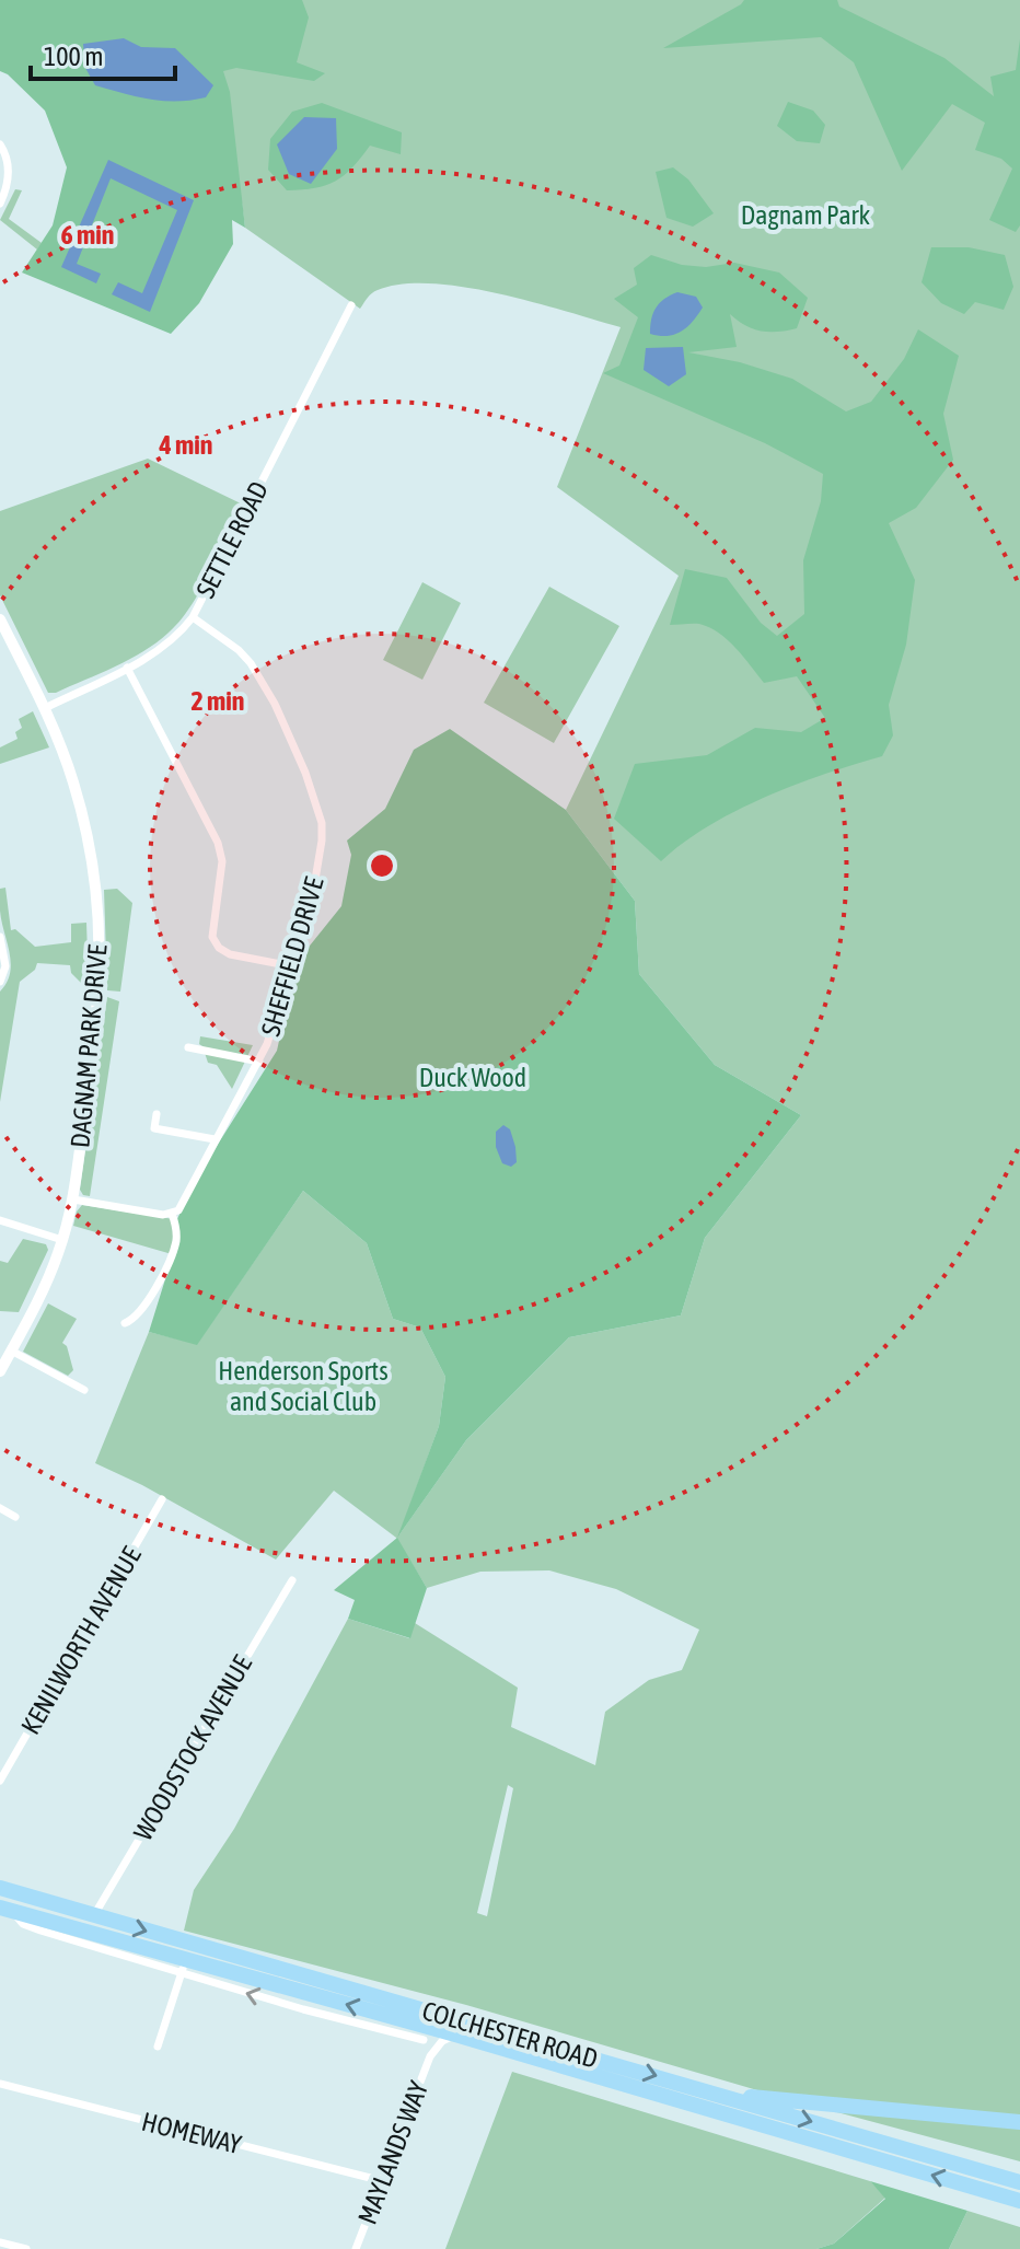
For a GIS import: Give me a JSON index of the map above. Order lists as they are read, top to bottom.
{
  "streets": {
    "highway": ["COLCHESTER ROAD"],
    "street": [
      "SETTLE ROAD",
      "SHEFFIELD DRIVE",
      "DAGNAM PARK DRIVE",
      "KENILWORTH AVENUE",
      "WOODSTOCK AVENUE",
      "HOMEWAY",
      "MAYLANDS WAY"
    ]
  },
  "crossings": [
    ["SETTLE ROAD", "SHEFFIELD DRIVE"],
    ["SETTLE ROAD", "DAGNAM PARK DRIVE"],
    ["WOODSTOCK AVENUE", "COLCHESTER ROAD"],
    ["COLCHESTER ROAD", "MAYLANDS WAY"],
    ["HOMEWAY", "MAYLANDS WAY"]
  ],
  "parks": ["Dagnam Park", "Duck Wood", "Henderson Sports and Social Club"],
  "scale_bar": "100 m",
  "rings": ["6 min", "4 min", "2 min"]
}
